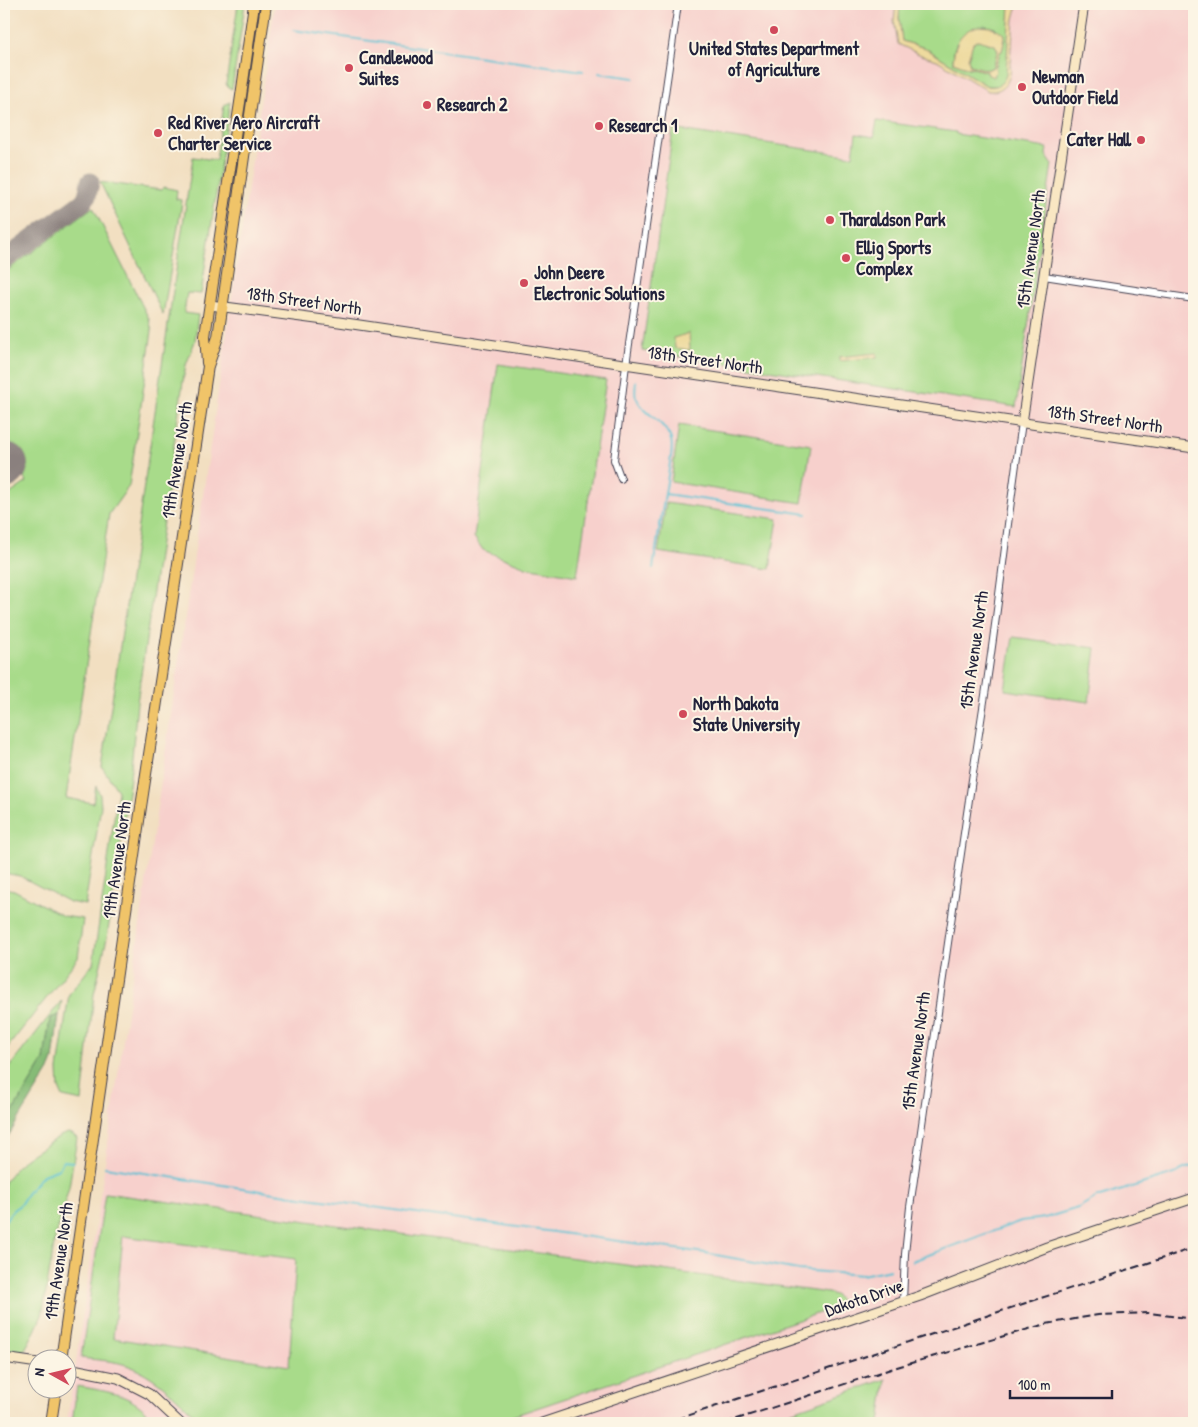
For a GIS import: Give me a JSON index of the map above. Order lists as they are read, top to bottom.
{
  "streets": {
    "main road": ["19th Avenue North"],
    "street": ["15th Avenue North", "18th Street North", "Dakota Drive"]
  },
  "crossings": [
    ["15th Avenue North", "18th Street North"],
    ["15th Avenue North", "Dakota Drive"],
    ["18th Street North", "19th Avenue North"]
  ],
  "places": [
    "United States Department of Agriculture",
    "Candlewood Suites",
    "Newman Outdoor Field",
    "Research 2",
    "Research 1",
    "Red River Aero Aircraft Charter Service",
    "Cater Hall",
    "Tharaldson Park",
    "Ellig Sports Complex",
    "John Deere Electronic Solutions",
    "North Dakota State University"
  ],
  "scale_bar": "100 m",
  "north": "left"
}
